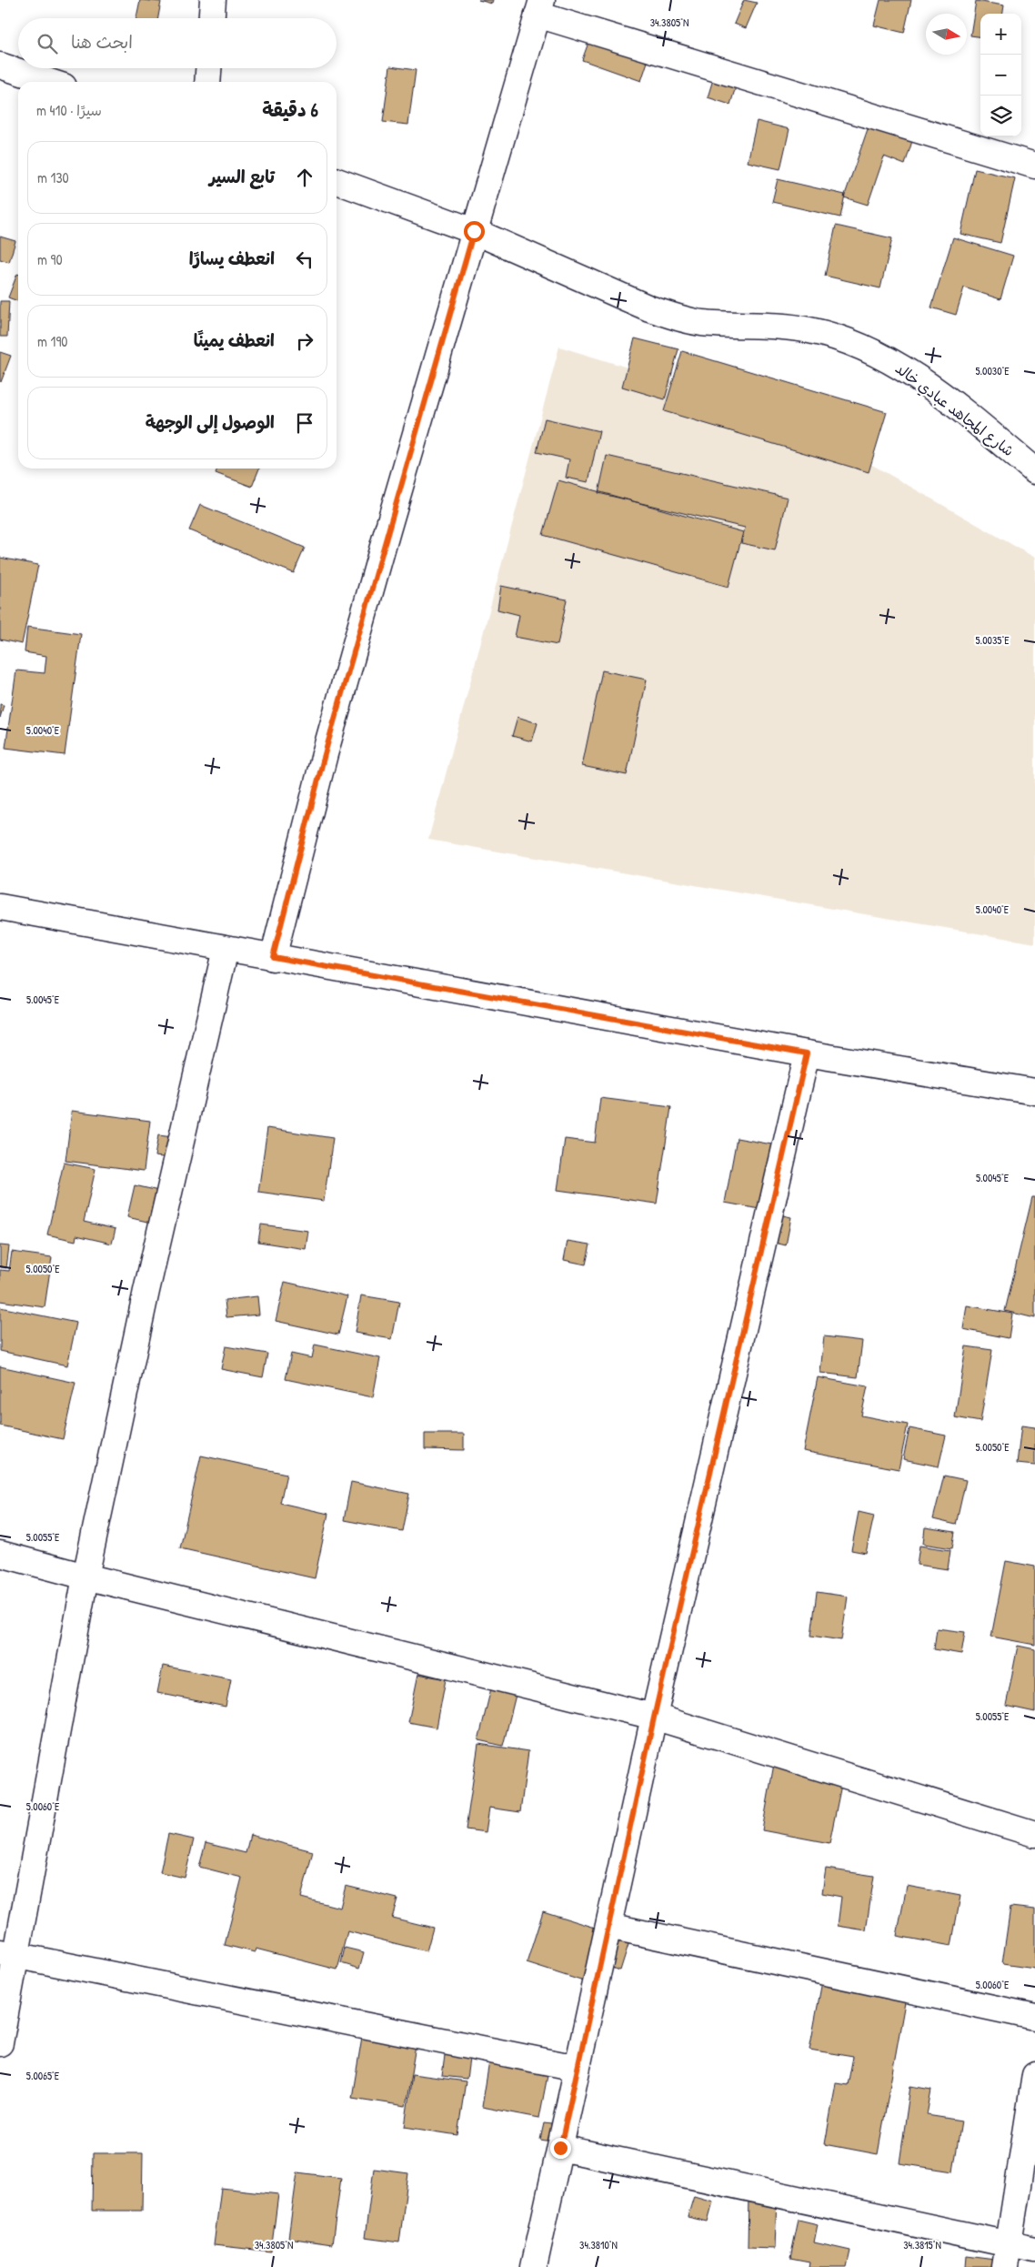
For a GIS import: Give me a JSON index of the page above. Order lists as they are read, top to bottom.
{
  "streets": {
    "street": ["شارع المجاهد عبادي خالد"]
  },
  "north": "right",
  "page": {
    "map_buttons": ["+", "−"],
    "search": "ابحث هنا",
    "heading": ["6 دقيقة", "سيرًا · 410 m"],
    "list": [
      ["تابع السير", "130 m"],
      ["انعطف يسارًا", "90 m"],
      ["انعطف يمينًا", "190 m"],
      "الوصول إلى الوجهة"
    ]
  },
  "coordinates": [
    "34.3805°N",
    "5.0030°E",
    "5.0035°E",
    "5.0040°E",
    "5.0045°E",
    "5.0050°E",
    "5.0055°E",
    "5.0060°E",
    "5.0065°E",
    "34.3810°N",
    "34.3815°N"
  ]
}
